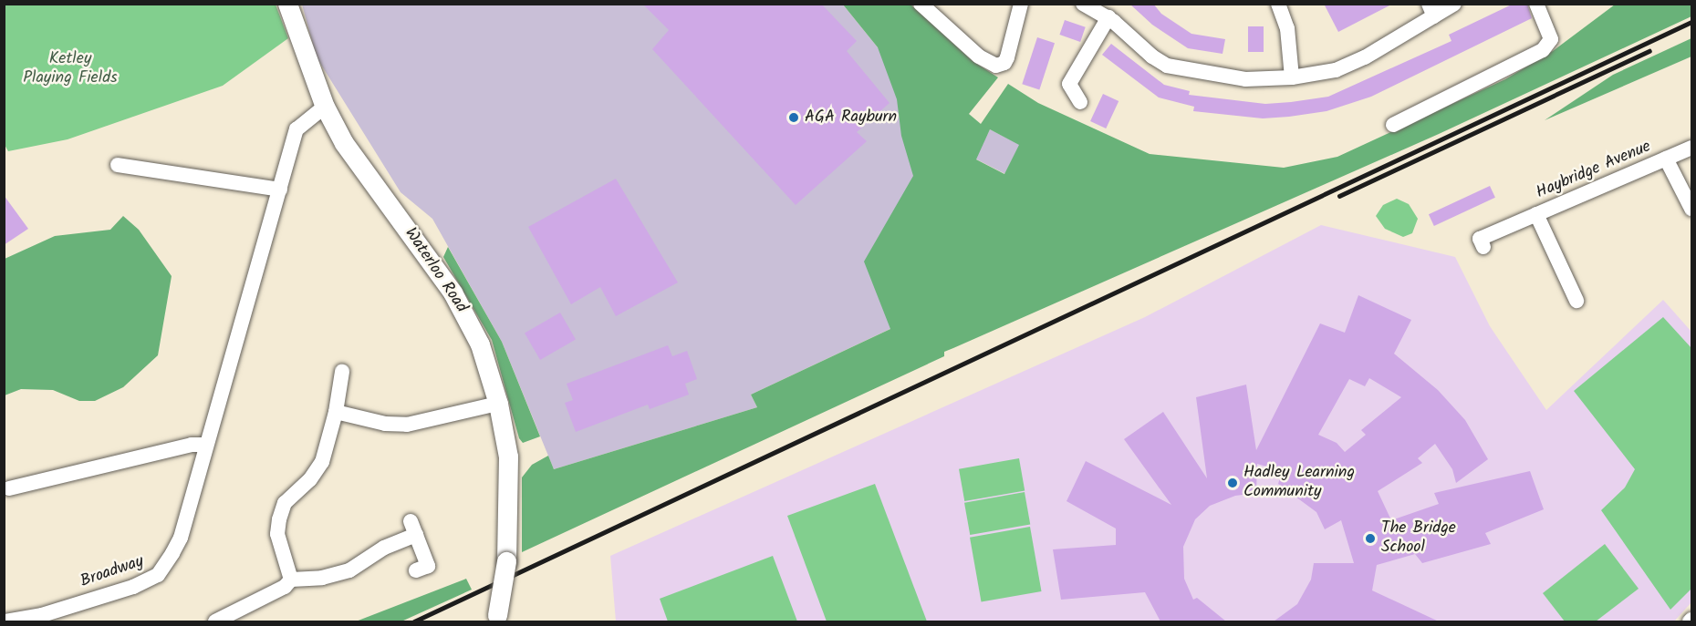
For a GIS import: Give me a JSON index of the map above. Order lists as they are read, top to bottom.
{
  "streets": {
    "street": ["Haybridge Avenue", "Waterloo Road", "Broadway"]
  },
  "crossings": [
    ["Waterloo Road", "Broadway"]
  ],
  "parks": ["Ketley Playing Fields"],
  "places": ["AGA Rayburn", "Hadley Learning Community", "The Bridge School"]
}
